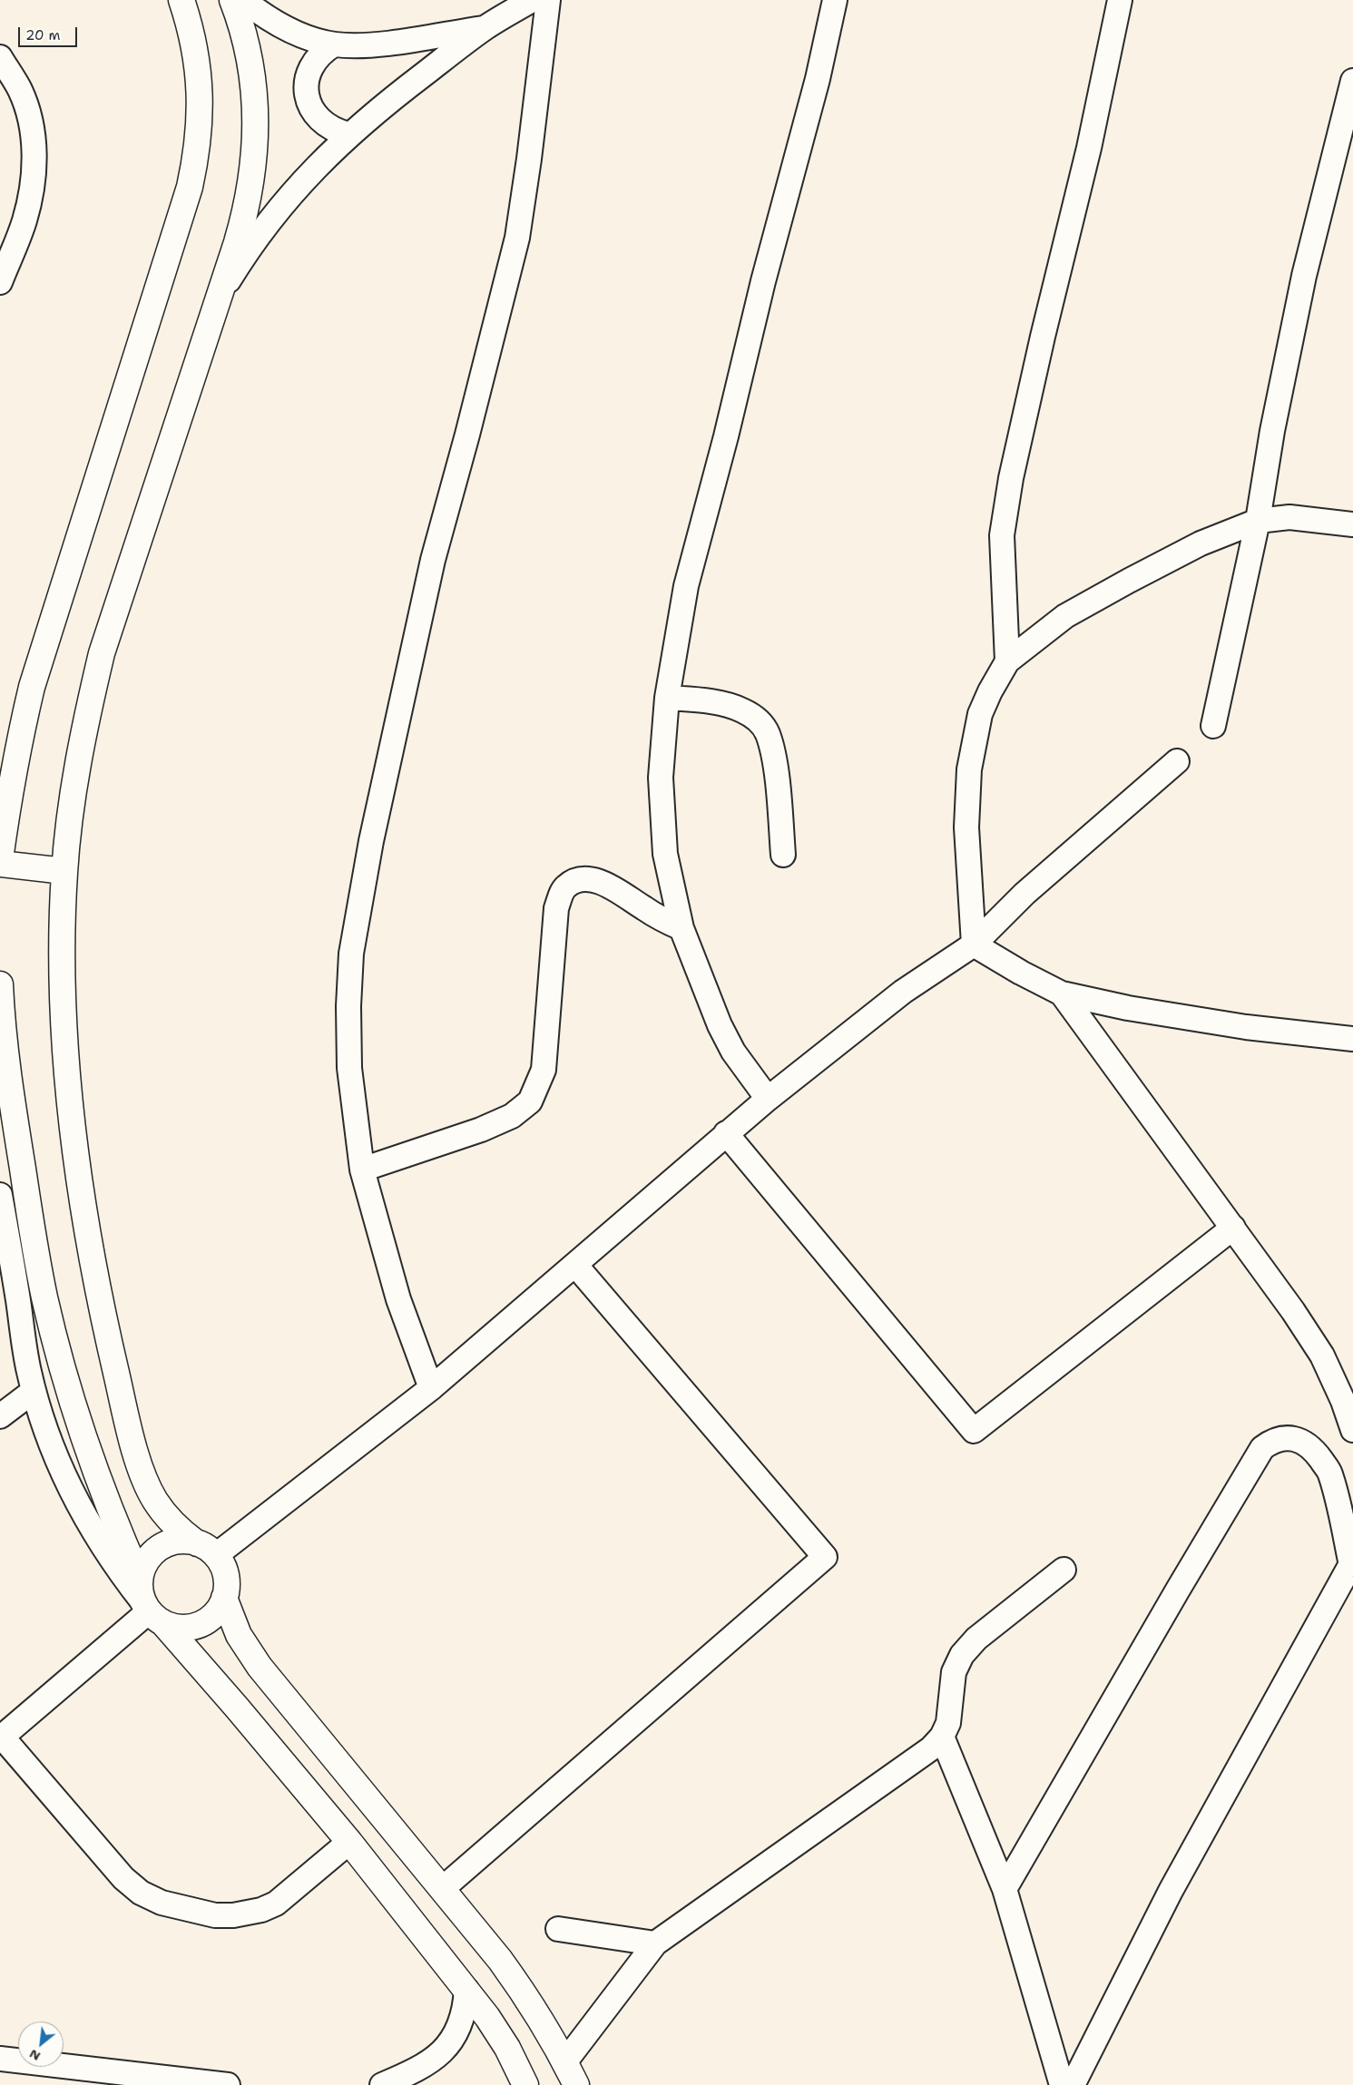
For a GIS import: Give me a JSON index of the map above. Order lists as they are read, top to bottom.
{
  "scale_bar": "20 m",
  "north": "bottom left"
}
